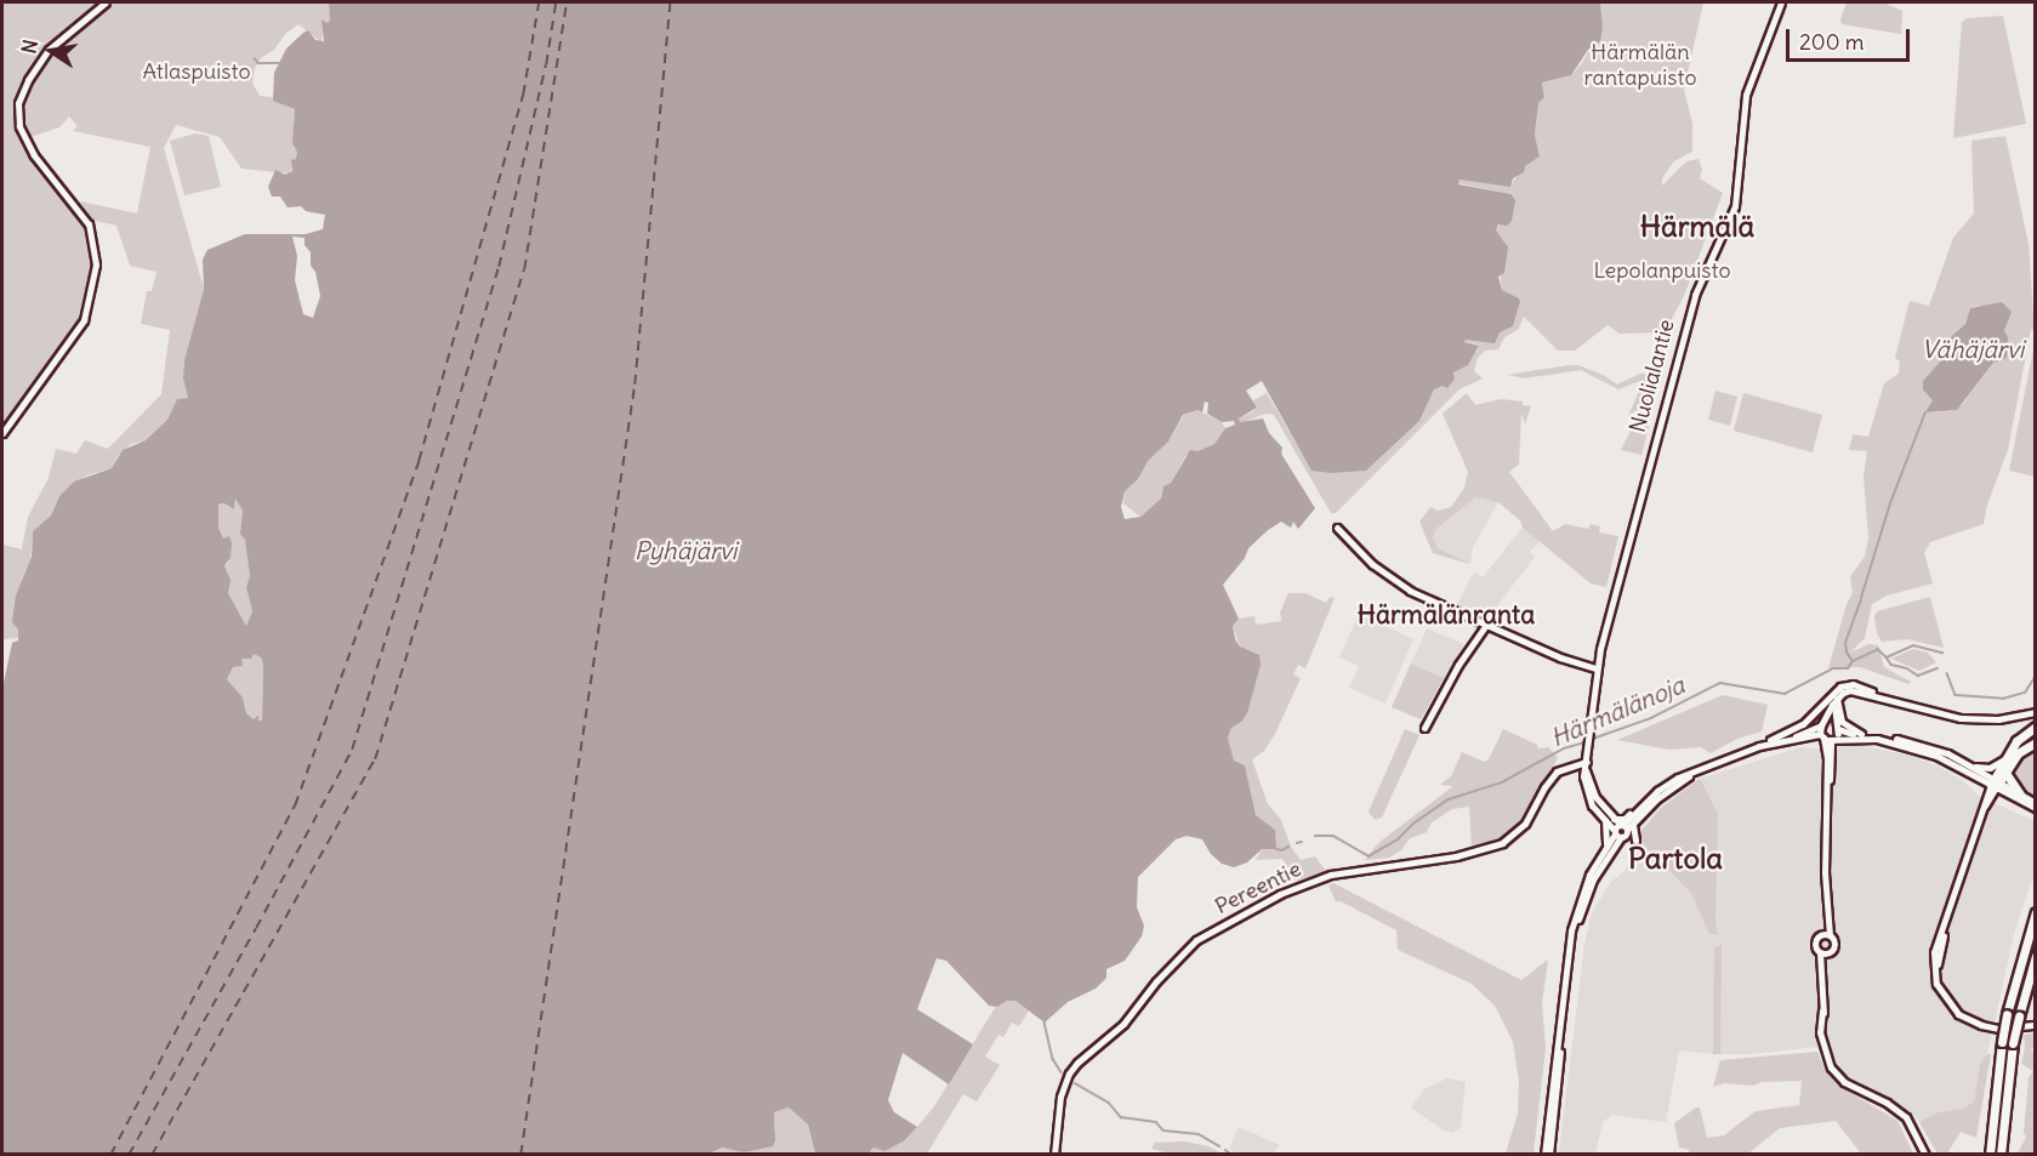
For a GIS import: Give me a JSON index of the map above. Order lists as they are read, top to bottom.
{
  "streets": {
    "street": ["Nuolialantie", "Pereentie"]
  },
  "crossings": [
    ["Nuolialantie", "Pereentie"]
  ],
  "districts": ["Härmälä", "Härmälänranta", "Partola"],
  "water": ["Vähäjärvi", "Pyhäjärvi", "Härmälänoja"],
  "parks": ["Härmälän rantapuisto", "Atlaspuisto", "Lepolanpuisto"],
  "scale_bar": "200 m",
  "north": "left"
}
